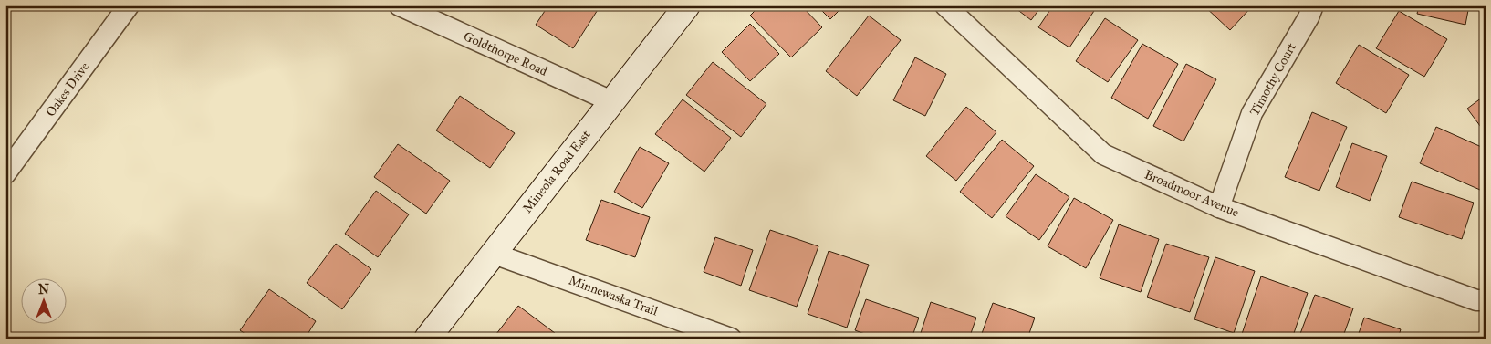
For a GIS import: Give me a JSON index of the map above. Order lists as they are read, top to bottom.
{
  "streets": {
    "street": [
      "Goldthorpe Road",
      "Timothy Court",
      "Oakes Drive",
      "Mineola Road East",
      "Broadmoor Avenue",
      "Minnewaska Trail"
    ]
  },
  "crossings": [
    ["Goldthorpe Road", "Mineola Road East"],
    ["Timothy Court", "Broadmoor Avenue"],
    ["Mineola Road East", "Minnewaska Trail"]
  ],
  "north": "top"
}
